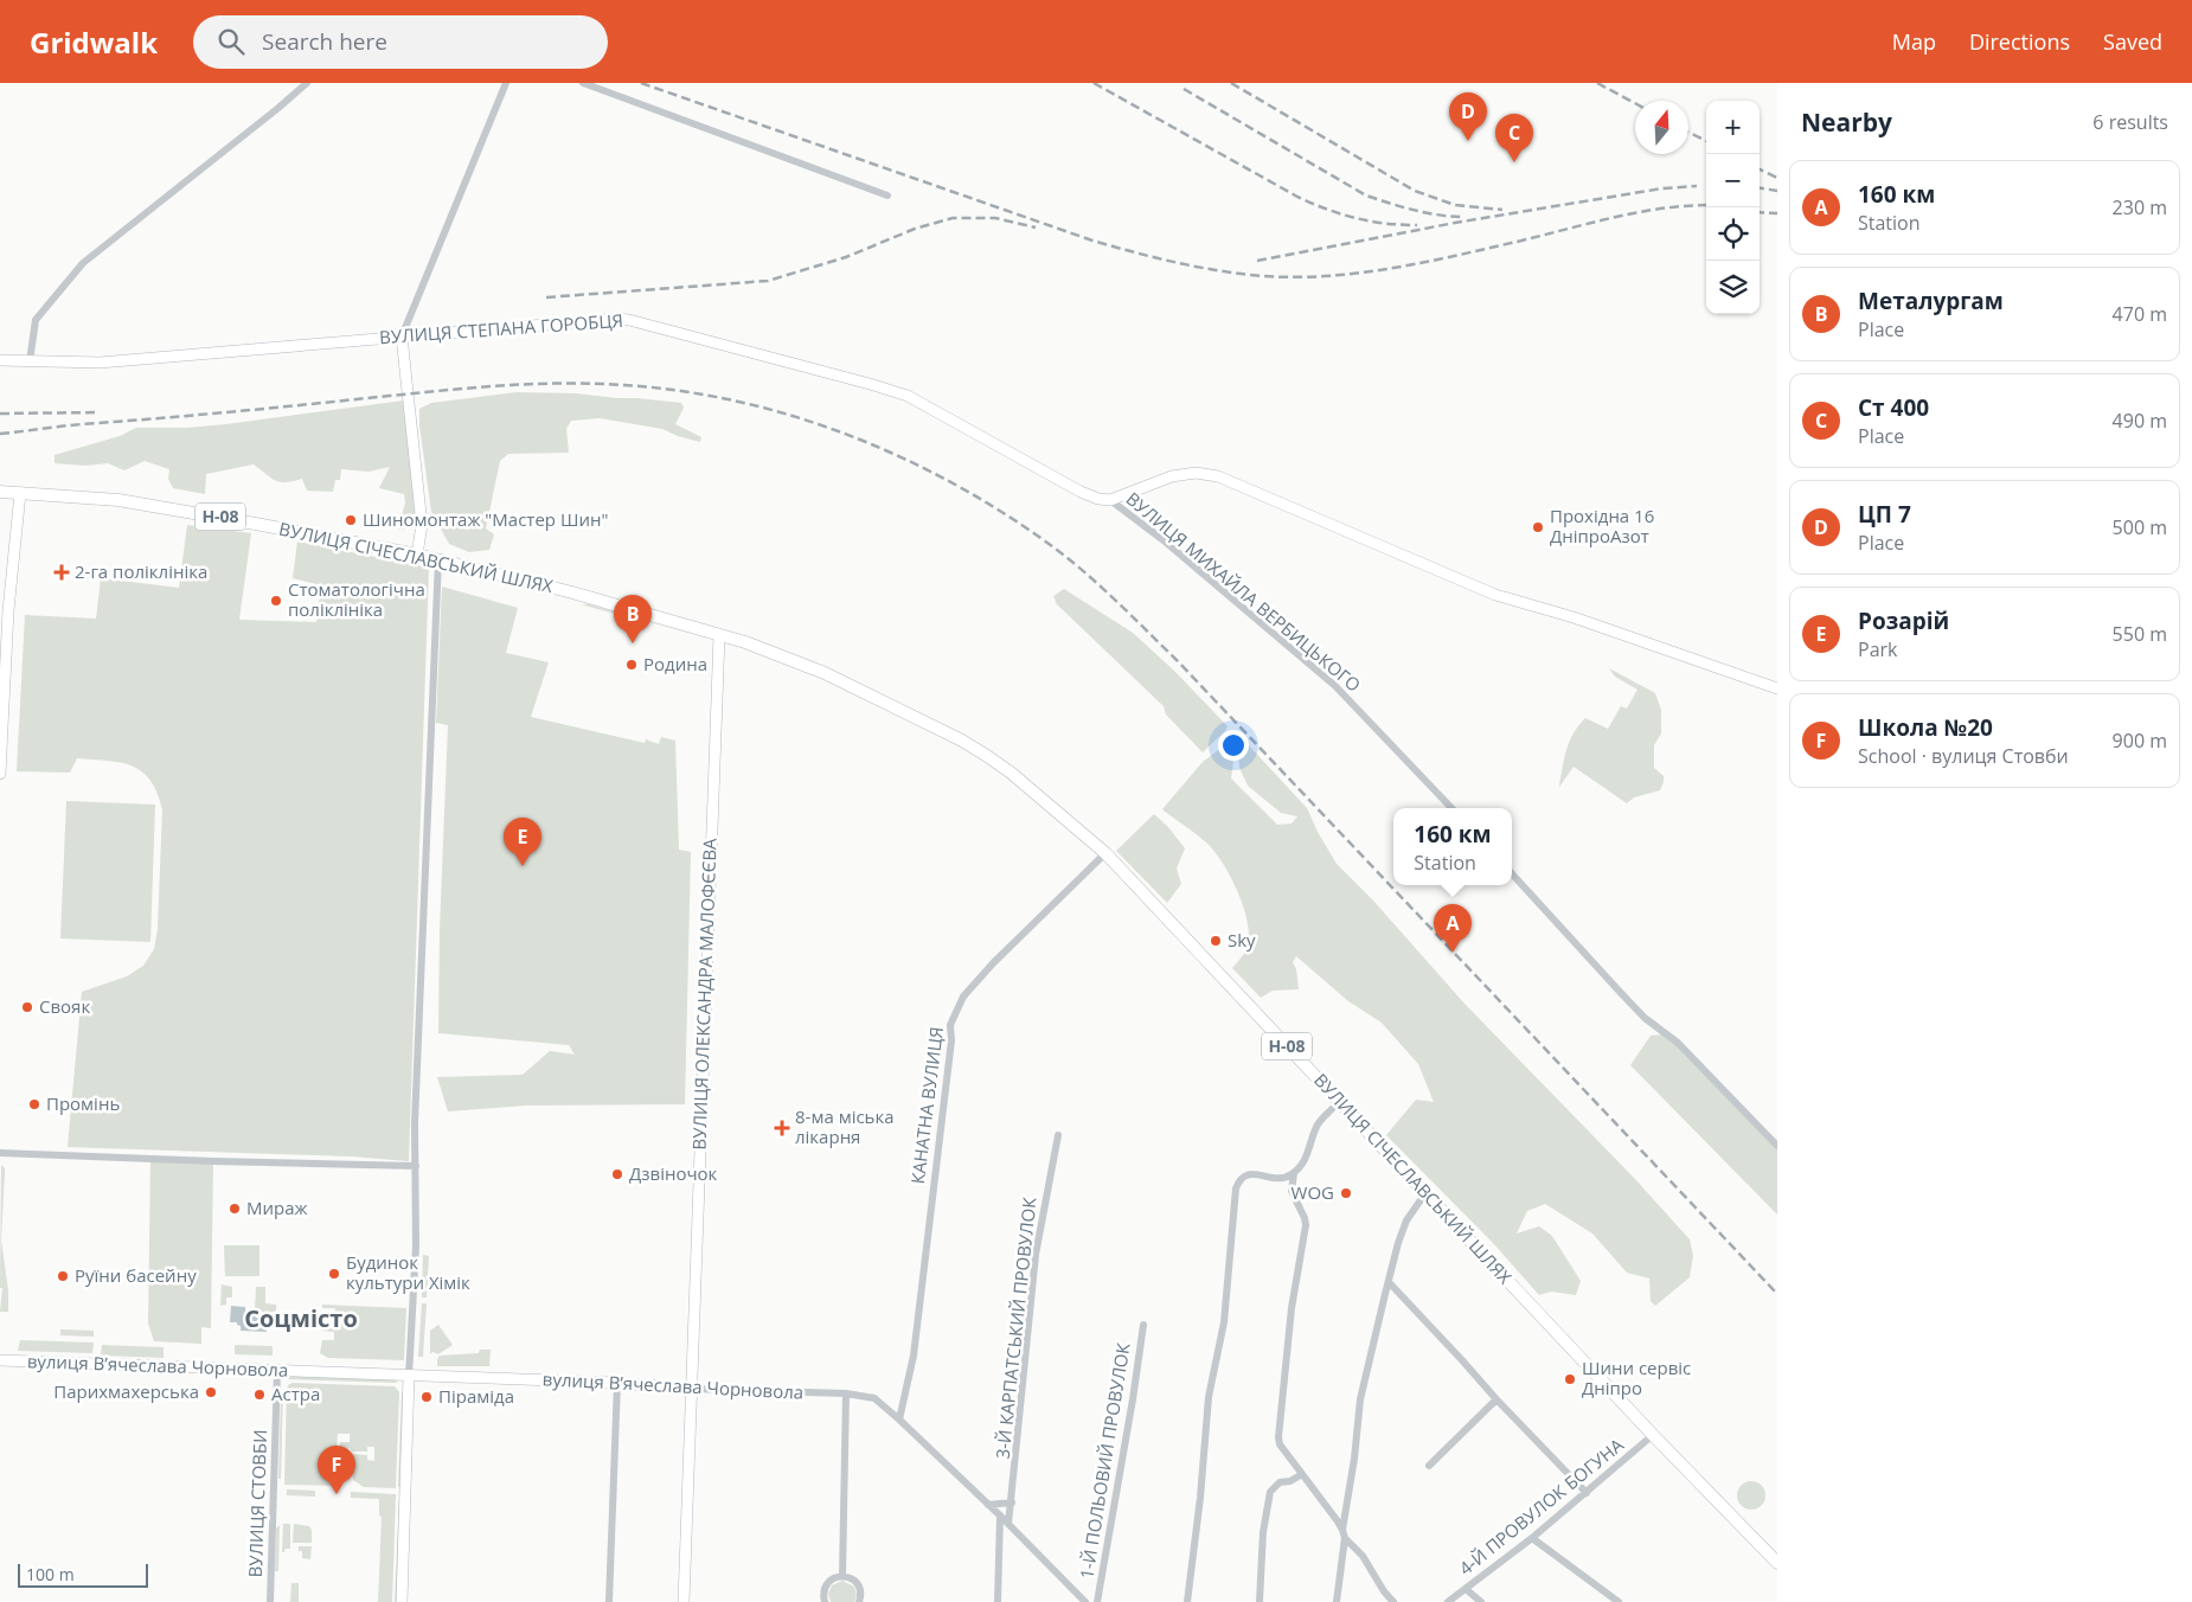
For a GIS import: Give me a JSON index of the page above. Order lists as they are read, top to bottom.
{
  "streets": {
    "main road": ["Н-08", "ВУЛИЦЯ СІЧЕСЛАВСЬКИЙ ШЛЯХ"],
    "street": [
      "ВУЛИЦЯ СТЕПАНА ГОРОБЦЯ",
      "ВУЛИЦЯ МИХАЙЛА ВЕРБИЦЬКОГО",
      "ВУЛИЦЯ ОЛЕКСАНДРА МАЛОФЄЄВА",
      "КАНАТНА ВУЛИЦЯ",
      "3-Й КАРПАТСЬКИЙ ПРОВУЛОК",
      "вулиця Вʼячеслава Чорновола",
      "1-Й ПОЛЬОВИЙ ПРОВУЛОК",
      "ВУЛИЦЯ СТОВБИ",
      "4-Й ПРОВУЛОК БОГУНА"
    ]
  },
  "crossings": [
    ["ВУЛИЦЯ СТЕПАНА ГОРОБЦЯ", "ВУЛИЦЯ МИХАЙЛА ВЕРБИЦЬКОГО"],
    ["ВУЛИЦЯ СІЧЕСЛАВСЬКИЙ ШЛЯХ", "ВУЛИЦЯ ОЛЕКСАНДРА МАЛОФЄЄВА"],
    ["ВУЛИЦЯ СІЧЕСЛАВСЬКИЙ ШЛЯХ", "КАНАТНА ВУЛИЦЯ"],
    ["ВУЛИЦЯ СІЧЕСЛАВСЬКИЙ ШЛЯХ", "4-Й ПРОВУЛОК БОГУНА"],
    ["ВУЛИЦЯ ОЛЕКСАНДРА МАЛОФЄЄВА", "вулиця Вʼячеслава Чорновола"],
    ["КАНАТНА ВУЛИЦЯ", "вулиця Вʼячеслава Чорновола"],
    ["3-Й КАРПАТСЬКИЙ ПРОВУЛОК", "вулиця Вʼячеслава Чорновола"],
    ["вулиця Вʼячеслава Чорновола", "ВУЛИЦЯ СТОВБИ"]
  ],
  "districts": ["Соцмісто"],
  "places": {
    "other": [
      "Шиномонтаж \"Мастер Шин\"",
      "Прохідна 16 ДніпроАзот",
      "Стоматологічна поліклініка",
      "Родина",
      "Sky",
      "Свояк",
      "Промінь",
      "Дзвіночок",
      "WOG",
      "Мираж",
      "Будинок культури Хімік",
      "Руїни басейну",
      "Шини сервіс Дніпро",
      "Парихмахерська",
      "Астра",
      "Піраміда"
    ],
    "health": ["2-га поліклініка", "8-ма міська лікарня"]
  },
  "scale_bar": "100 m",
  "north": "top",
  "page": {
    "header": "Gridwalk",
    "search": "Search here",
    "nav": ["Map", "Directions", "Saved"],
    "heading": ["Nearby", "6 results"],
    "pins": [
      "D",
      "C",
      "B",
      "E",
      "A",
      "F"
    ],
    "map_buttons": ["+", "−"],
    "list": [
      {
        "mark": "A",
        "name": "160 км",
        "note": "Station",
        "value": "230 m"
      },
      {
        "mark": "B",
        "name": "Металургам",
        "note": "Place",
        "value": "470 m"
      },
      {
        "mark": "C",
        "name": "Ст 400",
        "note": "Place",
        "value": "490 m"
      },
      {
        "mark": "D",
        "name": "ЦП 7",
        "note": "Place",
        "value": "500 m"
      },
      {
        "mark": "E",
        "name": "Розарій",
        "note": "Park",
        "value": "550 m"
      },
      {
        "mark": "F",
        "name": "Школа №20",
        "note": "School · вулиця Стовби",
        "value": "900 m"
      }
    ],
    "popup": ["160 км", "Station"],
    "scale": "100 m"
  }
}
